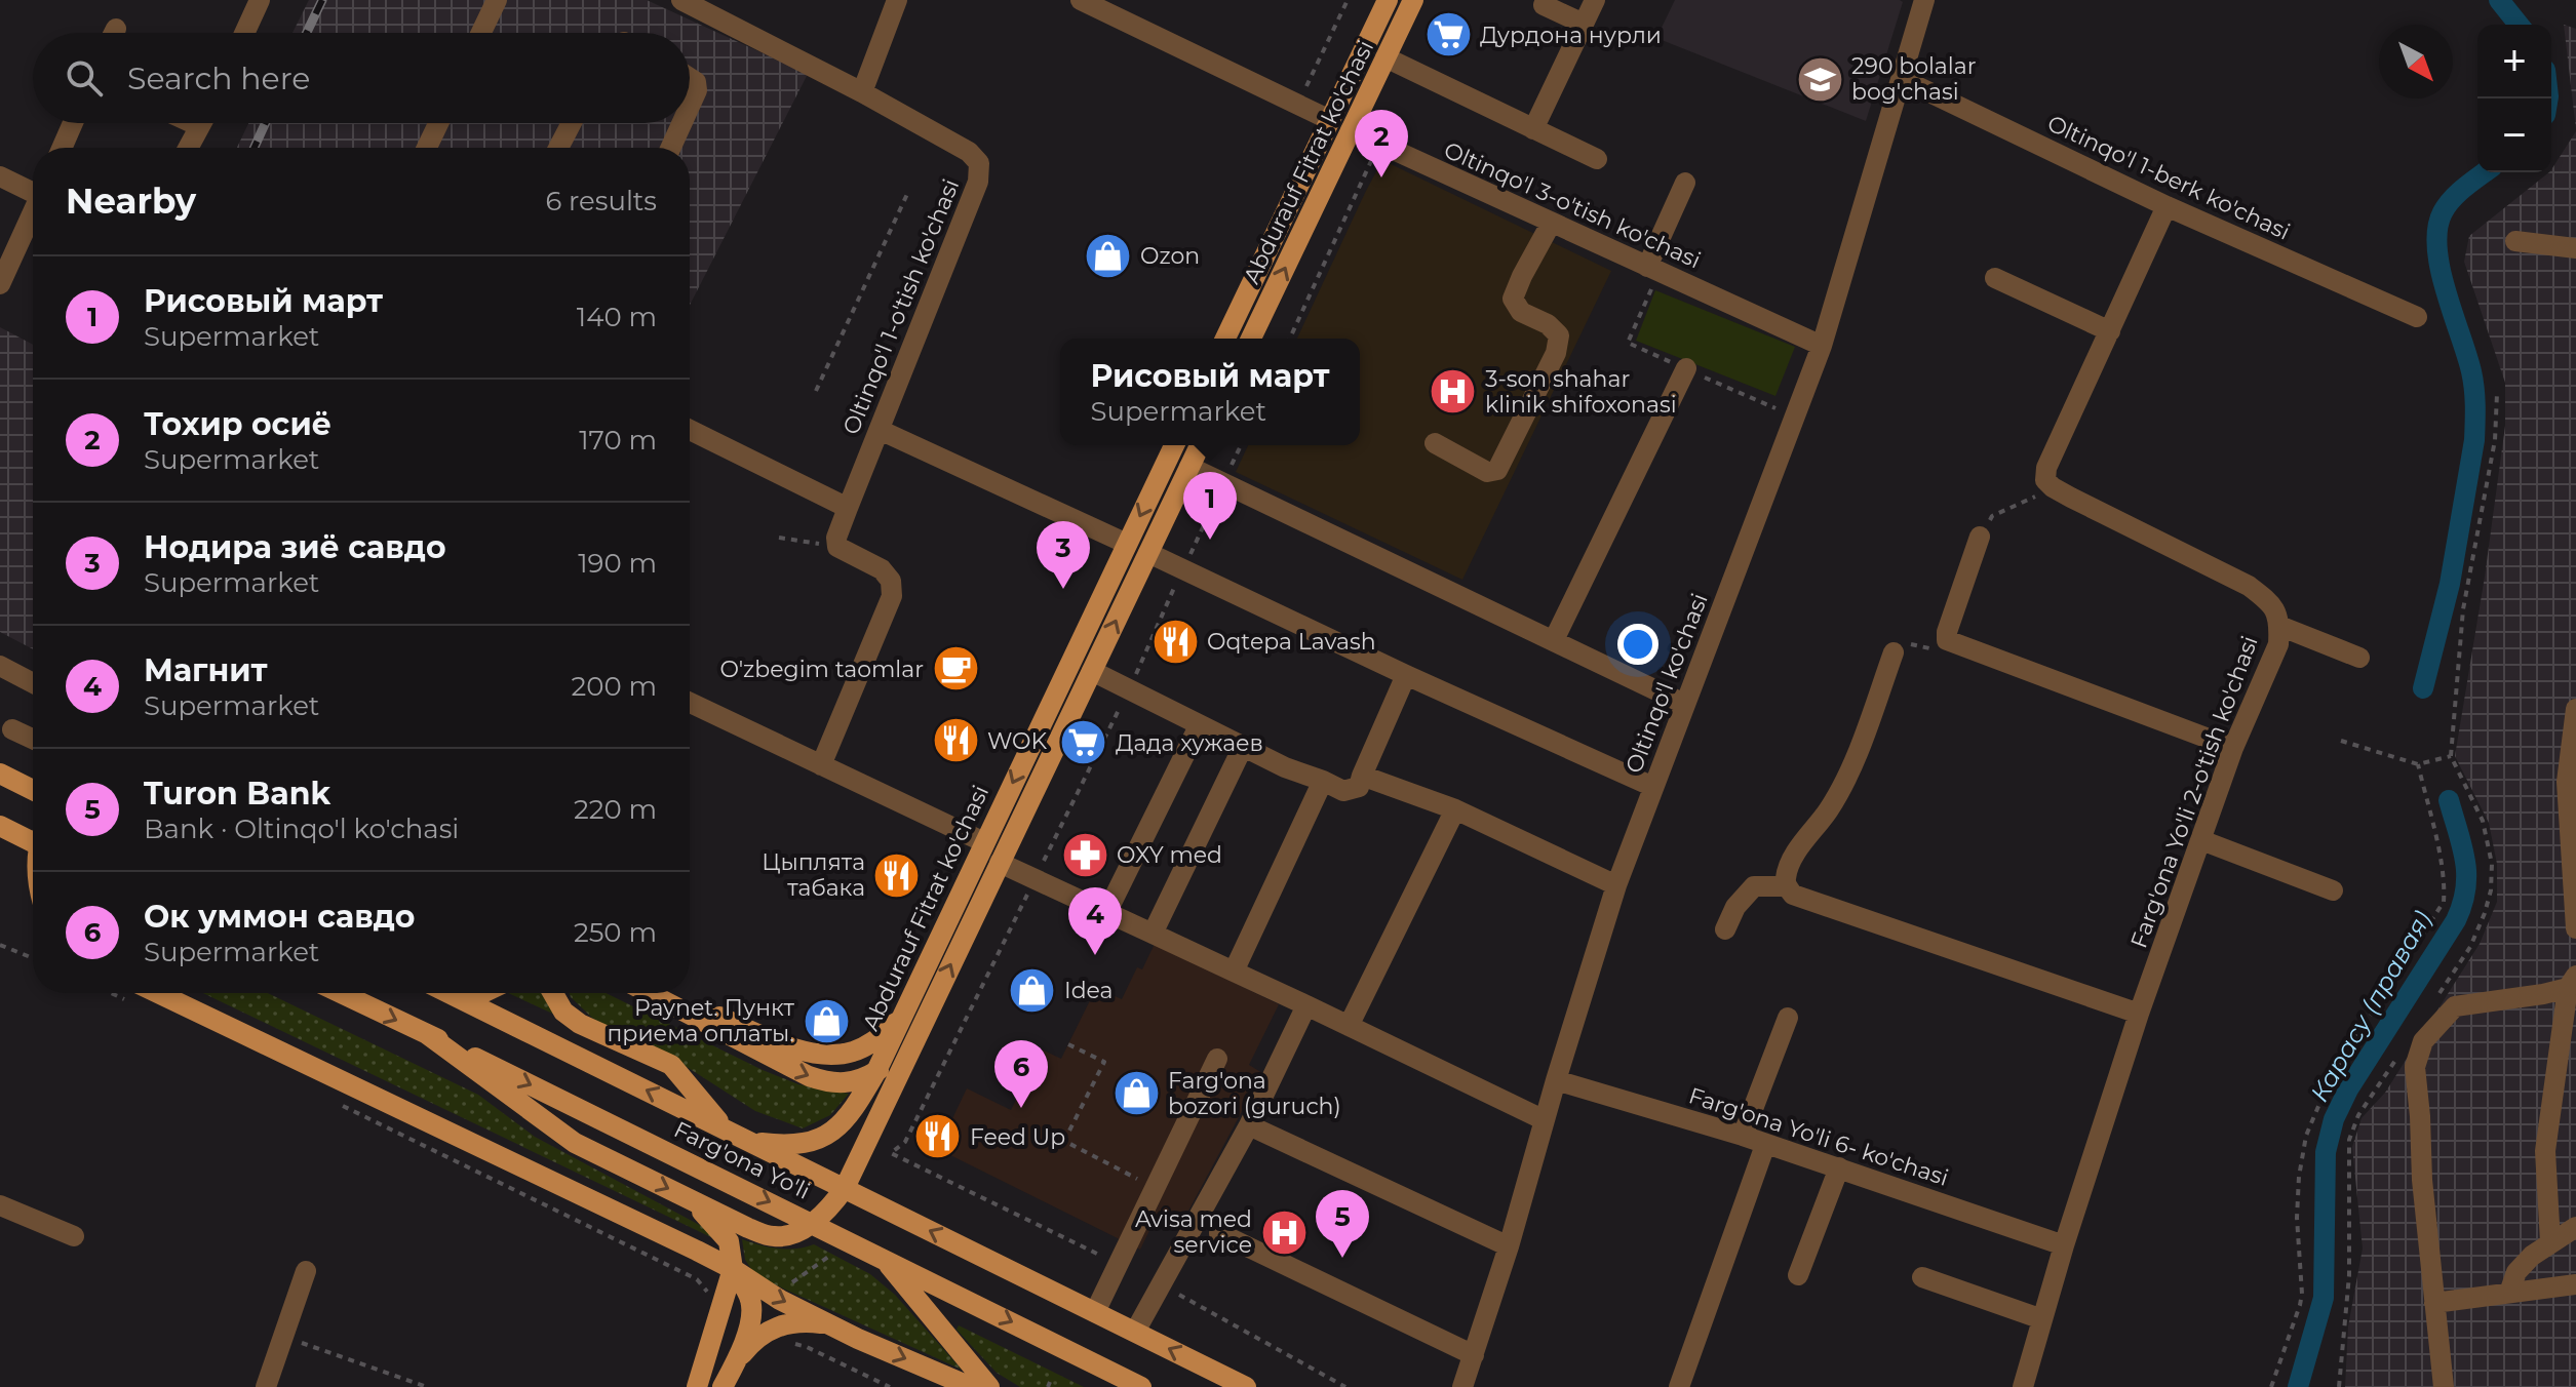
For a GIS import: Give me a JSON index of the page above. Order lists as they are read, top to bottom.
{
  "streets": {
    "main road": ["Abdurauf Fitrat ko'chasi", "Oltinqo'l 3-o'tish ko'chasi", "Farg'ona Yo'li"],
    "street": [
      "Oltinqo'l 1-berk ko'chasi",
      "Oltinqo'l 1-o'tish ko'chasi",
      "Oltinqo'l ko'chasi",
      "Farg'ona Yo'li 2-o'tish ko'chasi",
      "Farg'ona Yo'li 6- ko'chasi"
    ]
  },
  "crossings": [
    ["Abdurauf Fitrat ko'chasi", "Oltinqo'l 3-o'tish ko'chasi"],
    ["Abdurauf Fitrat ko'chasi", "Farg'ona Yo'li"],
    ["Oltinqo'l 1-berk ko'chasi", "Oltinqo'l ko'chasi"],
    ["Oltinqo'l 3-o'tish ko'chasi", "Oltinqo'l ko'chasi"],
    ["Oltinqo'l ko'chasi", "Farg'ona Yo'li 6- ko'chasi"],
    ["Farg'ona Yo'li 2-o'tish ko'chasi", "Farg'ona Yo'li 6- ko'chasi"]
  ],
  "water": ["Карасу (правая)"],
  "places": {
    "supermarket": ["Дурдона нурли", "Дада хужаев"],
    "school or university": ["290 bolalar bog'chasi"],
    "shop": [
      "Ozon",
      "Idea",
      "Paynet. Пункт приема оплаты.",
      "Farg'ona bozori (guruch)"
    ],
    "hospital": ["3-son shahar klinik shifoxonasi", "Avisa med service"],
    "restaurant": [
      "Oqtepa Lavash",
      "WOK",
      "Цыплята табака",
      "Feed Up"
    ],
    "cafe": ["O'zbegim taomlar"],
    "pharmacy": ["OXY med"]
  },
  "north": "bottom right",
  "page": {
    "map_buttons": ["+", "−"],
    "search": "Search here",
    "pins": [
      "2",
      "1",
      "3",
      "4",
      "6",
      "5"
    ],
    "heading": ["Nearby", "6 results"],
    "list": [
      {
        "mark": "1",
        "name": "Рисовый март",
        "note": "Supermarket",
        "value": "140 m"
      },
      {
        "mark": "2",
        "name": "Тохир осиё",
        "note": "Supermarket",
        "value": "170 m"
      },
      {
        "mark": "3",
        "name": "Нодира зиё савдо",
        "note": "Supermarket",
        "value": "190 m"
      },
      {
        "mark": "4",
        "name": "Магнит",
        "note": "Supermarket",
        "value": "200 m"
      },
      {
        "mark": "5",
        "name": "Turon Bank",
        "note": "Bank · Oltinqo'l ko'chasi",
        "value": "220 m"
      },
      {
        "mark": "6",
        "name": "Ок уммон савдо",
        "note": "Supermarket",
        "value": "250 m"
      }
    ],
    "popup": ["Рисовый март", "Supermarket"]
  }
}
